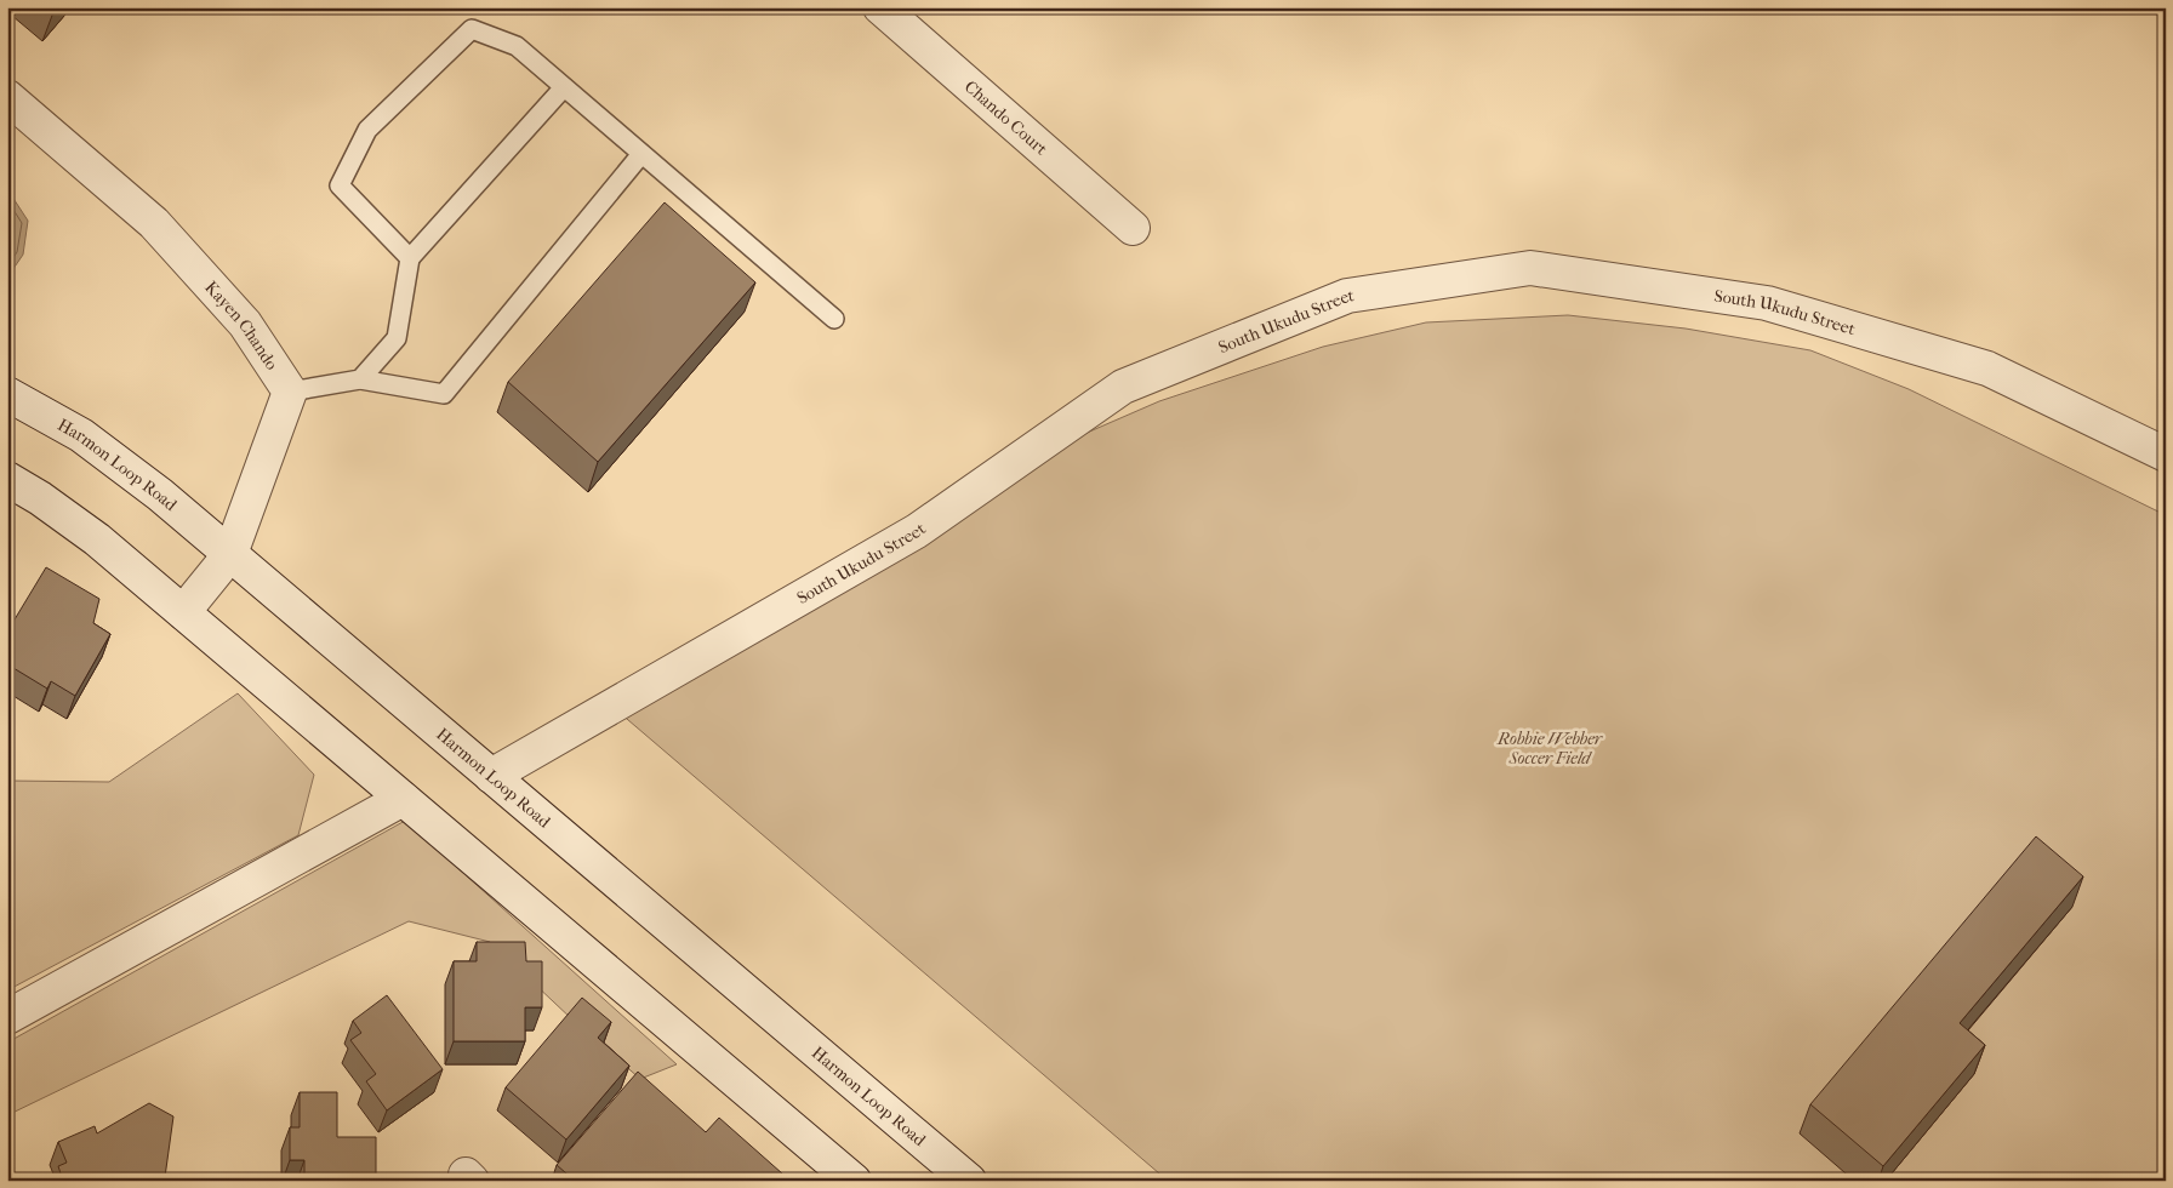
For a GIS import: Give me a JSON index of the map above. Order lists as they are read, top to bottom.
{
  "streets": {
    "street": [
      "Chando Court",
      "South Ukudu Street",
      "Kayen Chando",
      "Harmon Loop Road"
    ]
  },
  "crossings": [
    ["South Ukudu Street", "Harmon Loop Road"]
  ],
  "parks": ["Robbie Webber Soccer Field"]
}
